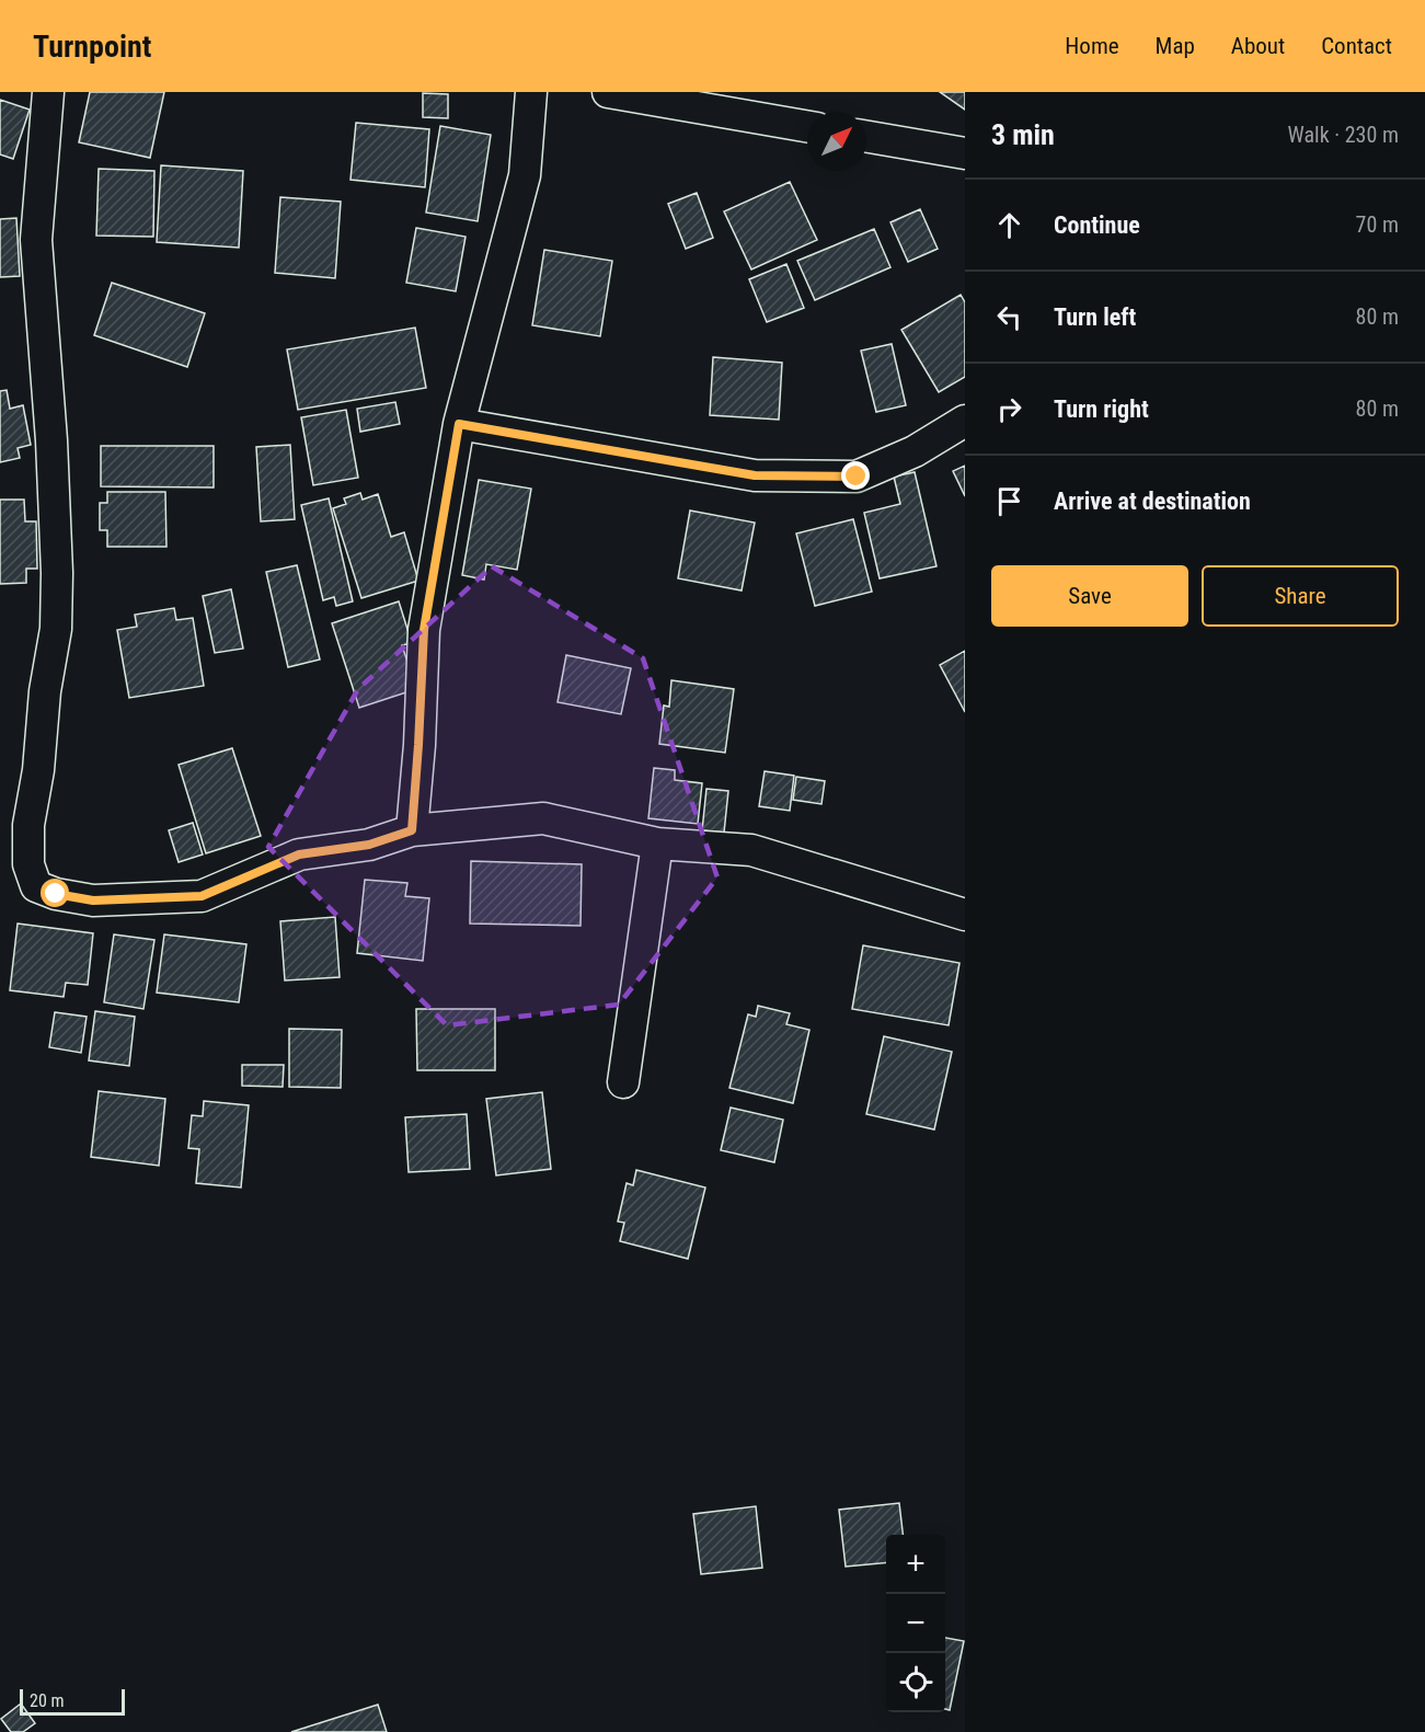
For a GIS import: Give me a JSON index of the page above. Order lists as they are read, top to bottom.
{
  "scale_bar": "20 m",
  "north": "top right",
  "page": {
    "header": "Turnpoint",
    "nav": [
      "Home",
      "Map",
      "About",
      "Contact"
    ],
    "heading": ["3 min", "Walk · 230 m"],
    "list": [
      ["Continue", "70 m"],
      ["Turn left", "80 m"],
      ["Turn right", "80 m"],
      "Arrive at destination"
    ],
    "buttons": ["Save", "Share"],
    "map_buttons": ["+", "−"],
    "scale": "20 m"
  }
}
